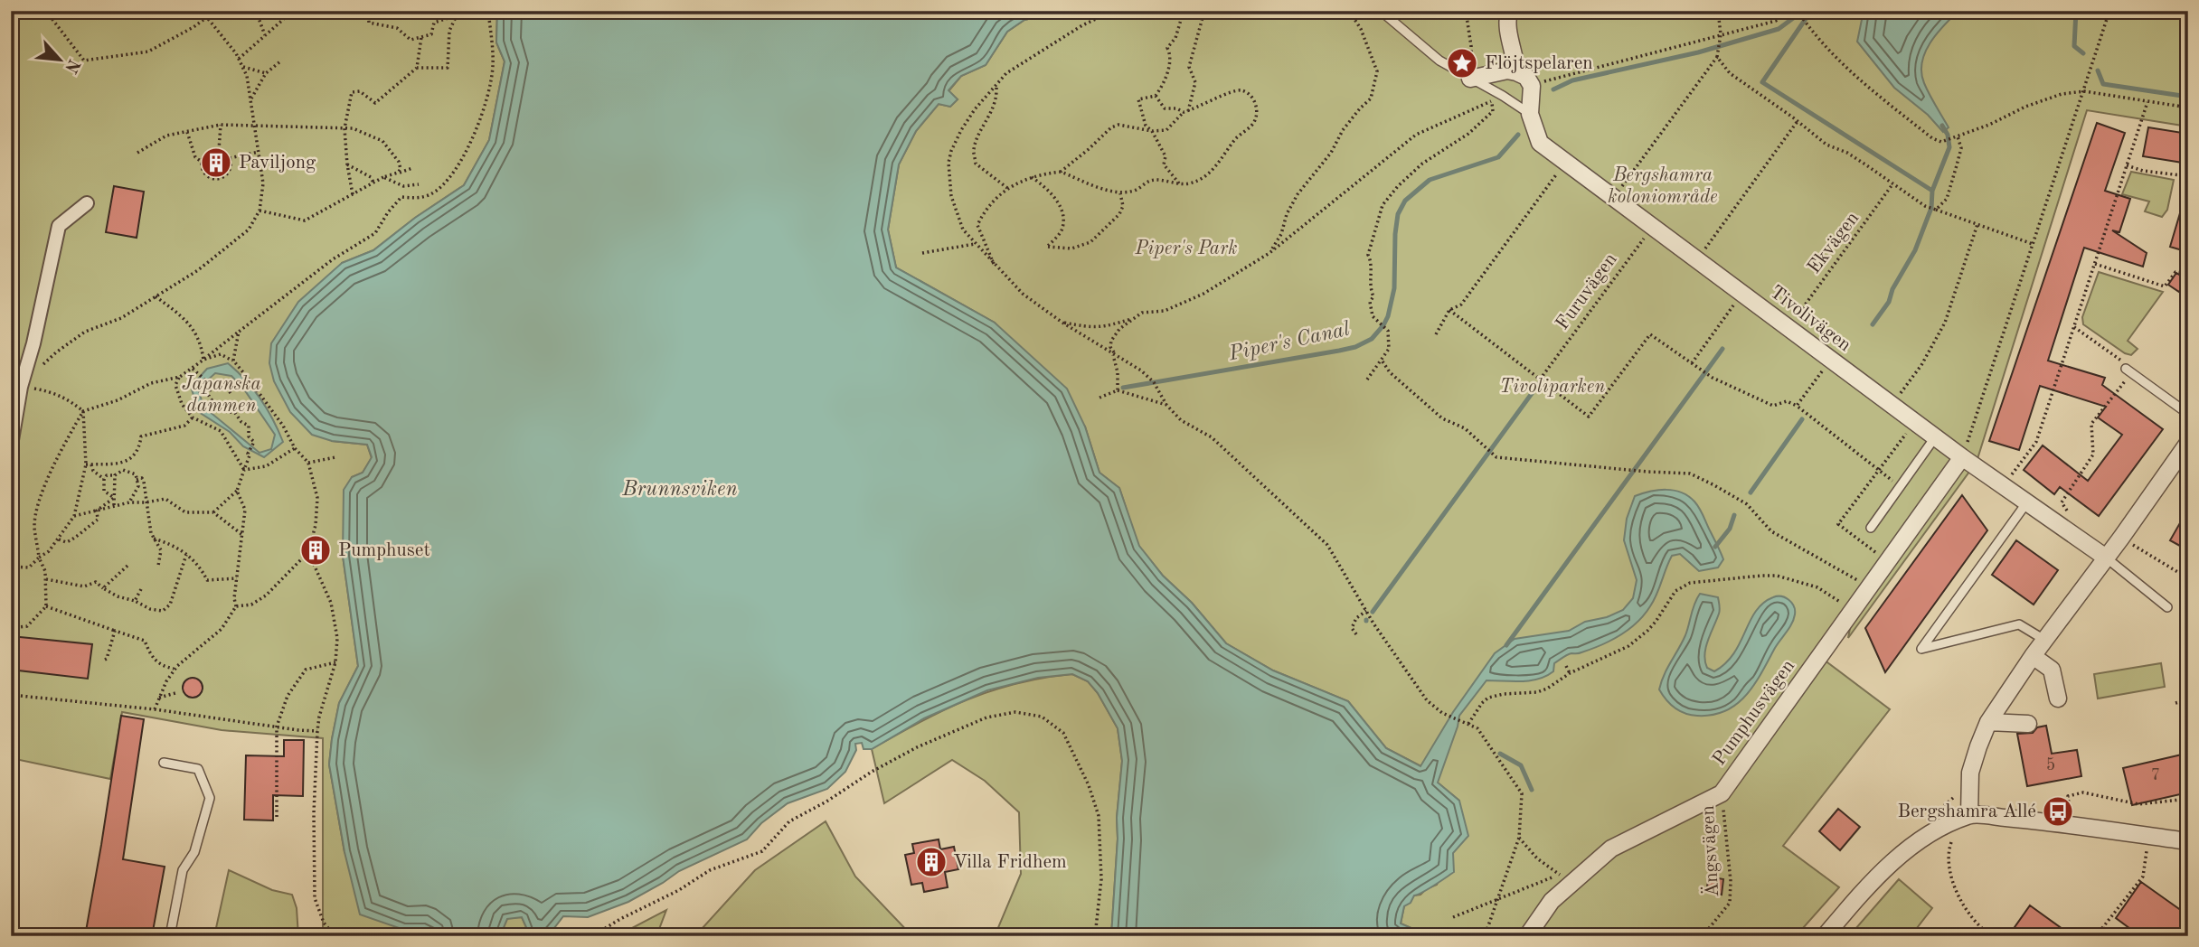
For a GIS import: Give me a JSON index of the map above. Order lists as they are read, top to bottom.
{
  "streets": {
    "street": ["Tivolivägen", "Pumphusvägen"],
    "path": ["Ekvägen", "Furuvägen", "Ängsvägen"]
  },
  "crossings": [
    ["Ekvägen", "Tivolivägen"],
    ["Furuvägen", "Tivolivägen"],
    ["Tivolivägen", "Pumphusvägen"],
    ["Pumphusvägen", "Ängsvägen"]
  ],
  "water": ["Piper's Canal", "Brunnsviken"],
  "parks": [
    "Bergshamra koloniområde",
    "Piper's Park",
    "Japanska dammen",
    "Tivoliparken"
  ],
  "places": {
    "place": ["Flöjtspelaren"],
    "building": ["Paviljong", "Pumphuset", "Villa Fridhem"],
    "bus stop": ["Bergshamra Allé"]
  },
  "house_numbers": ["5", "7"],
  "north": "bottom right"
}
